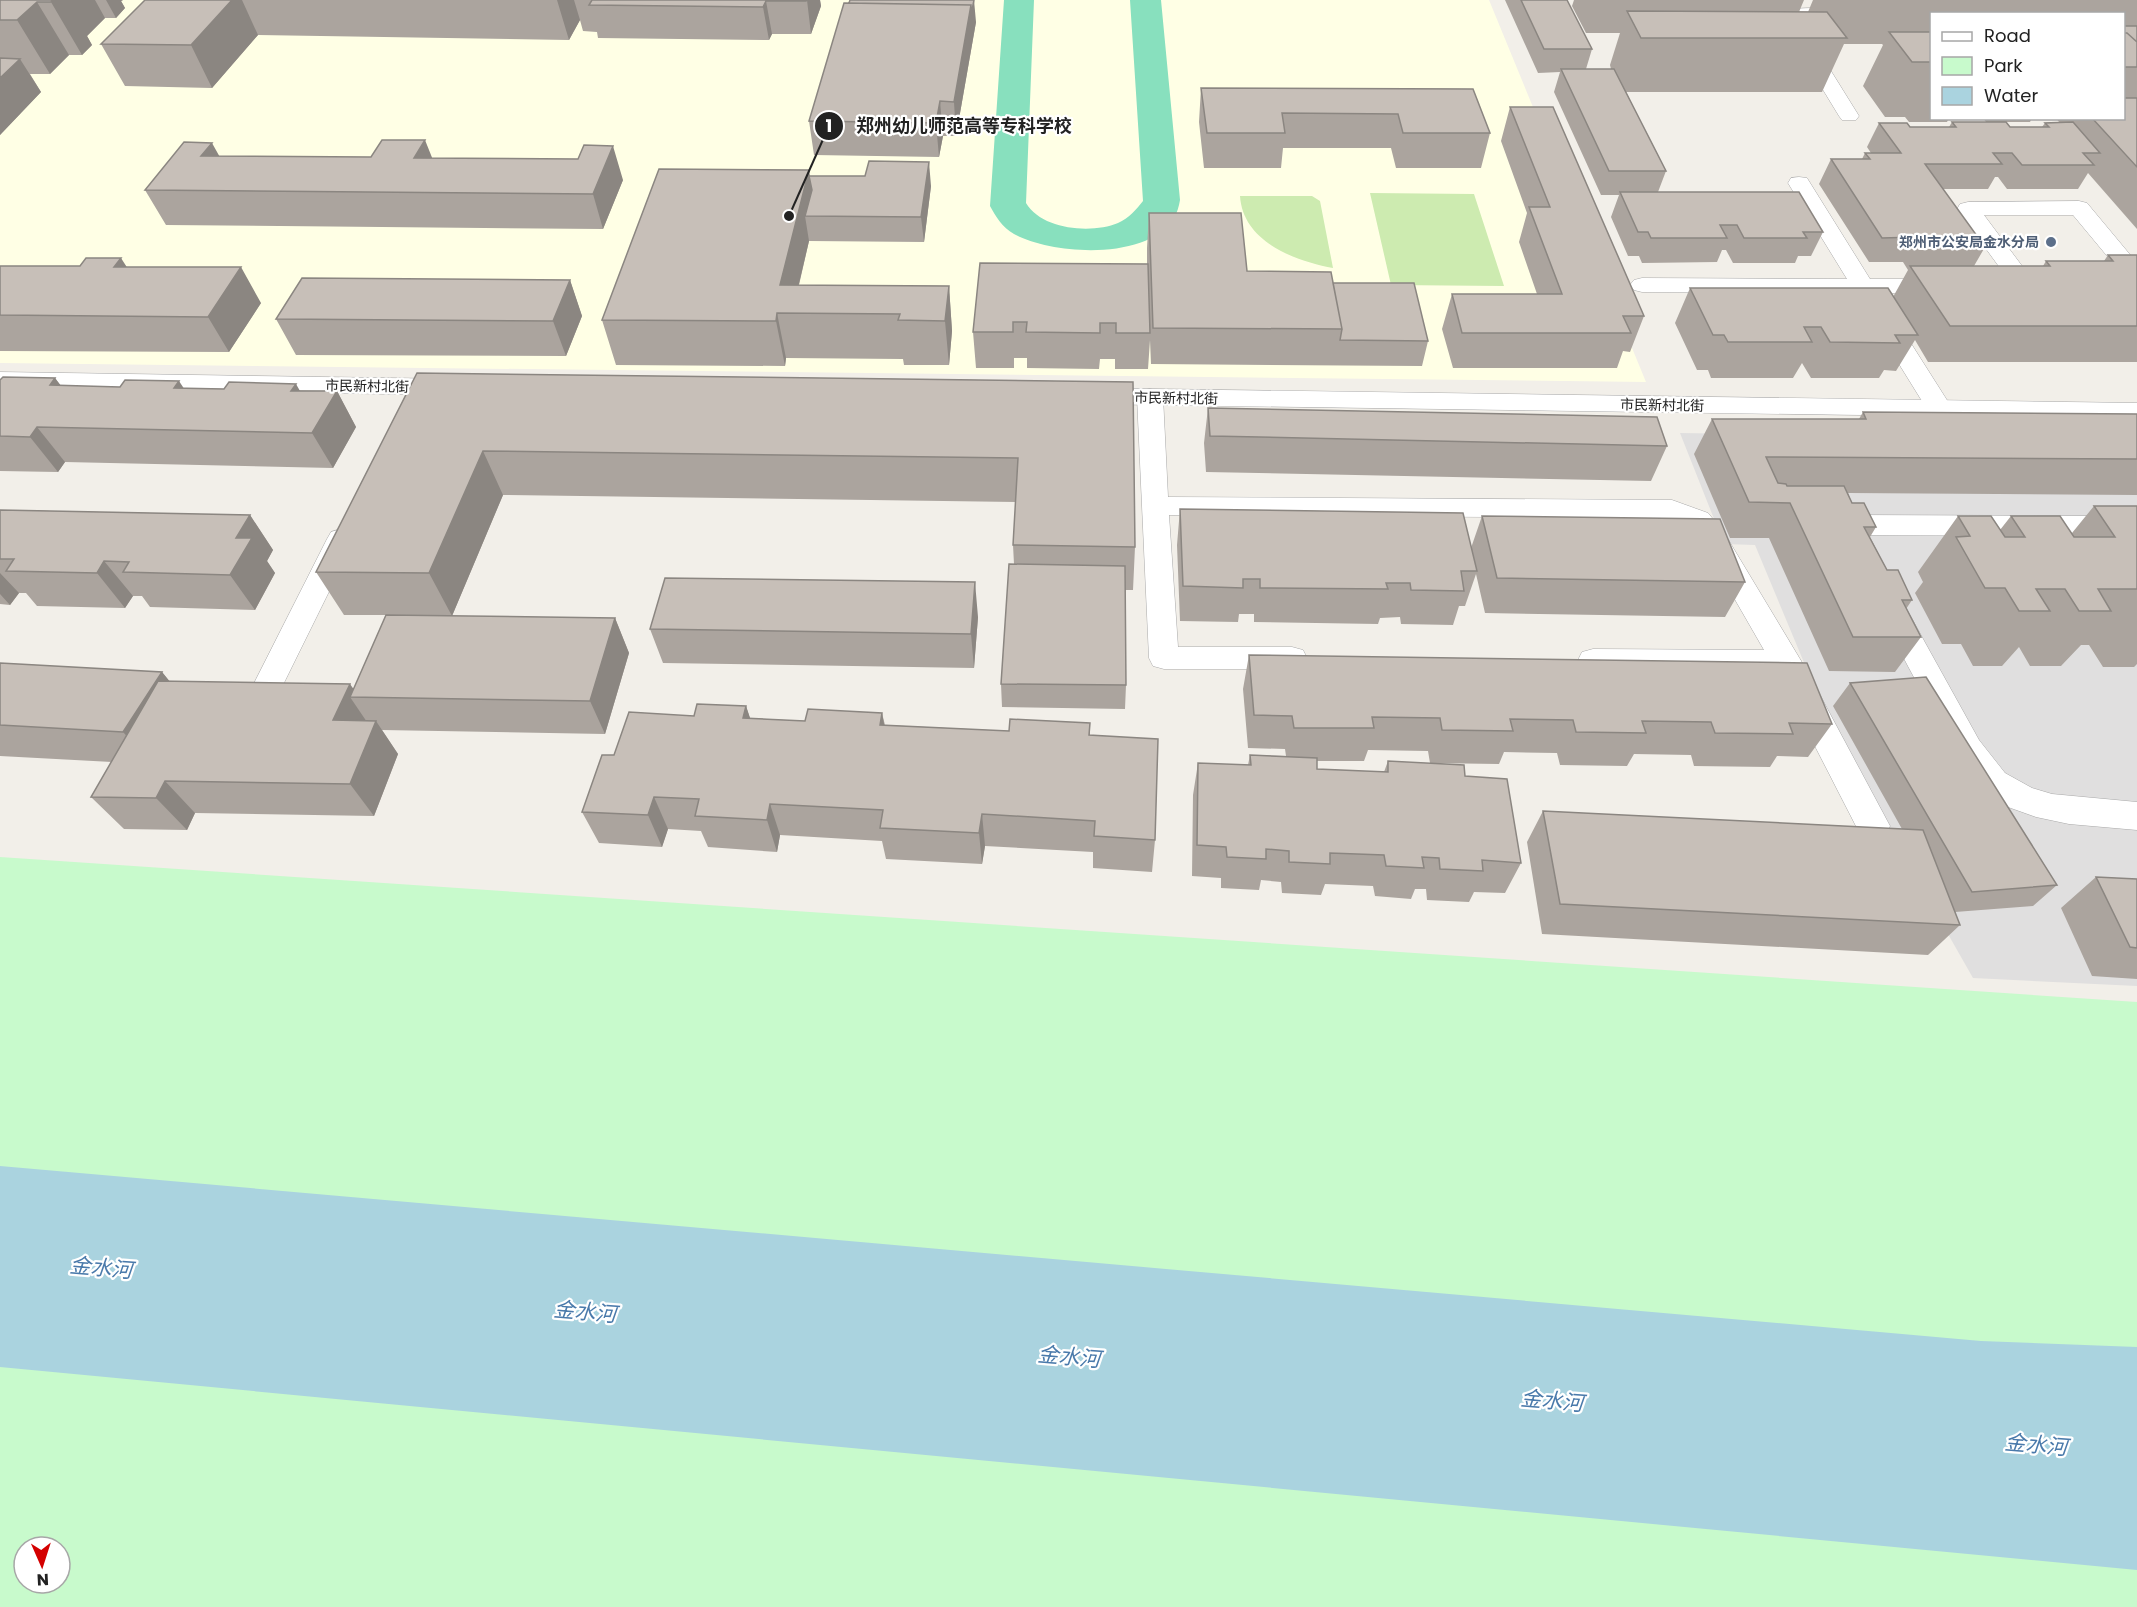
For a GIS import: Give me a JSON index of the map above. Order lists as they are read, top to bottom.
{
  "streets": {
    "street": ["市民新村北街"]
  },
  "water": ["金水河"],
  "places": ["郑州幼儿师范高等专科学校", "郑州市公安局金水分局"],
  "legend": ["Road", "Park", "Water"],
  "north": "bottom"
}
